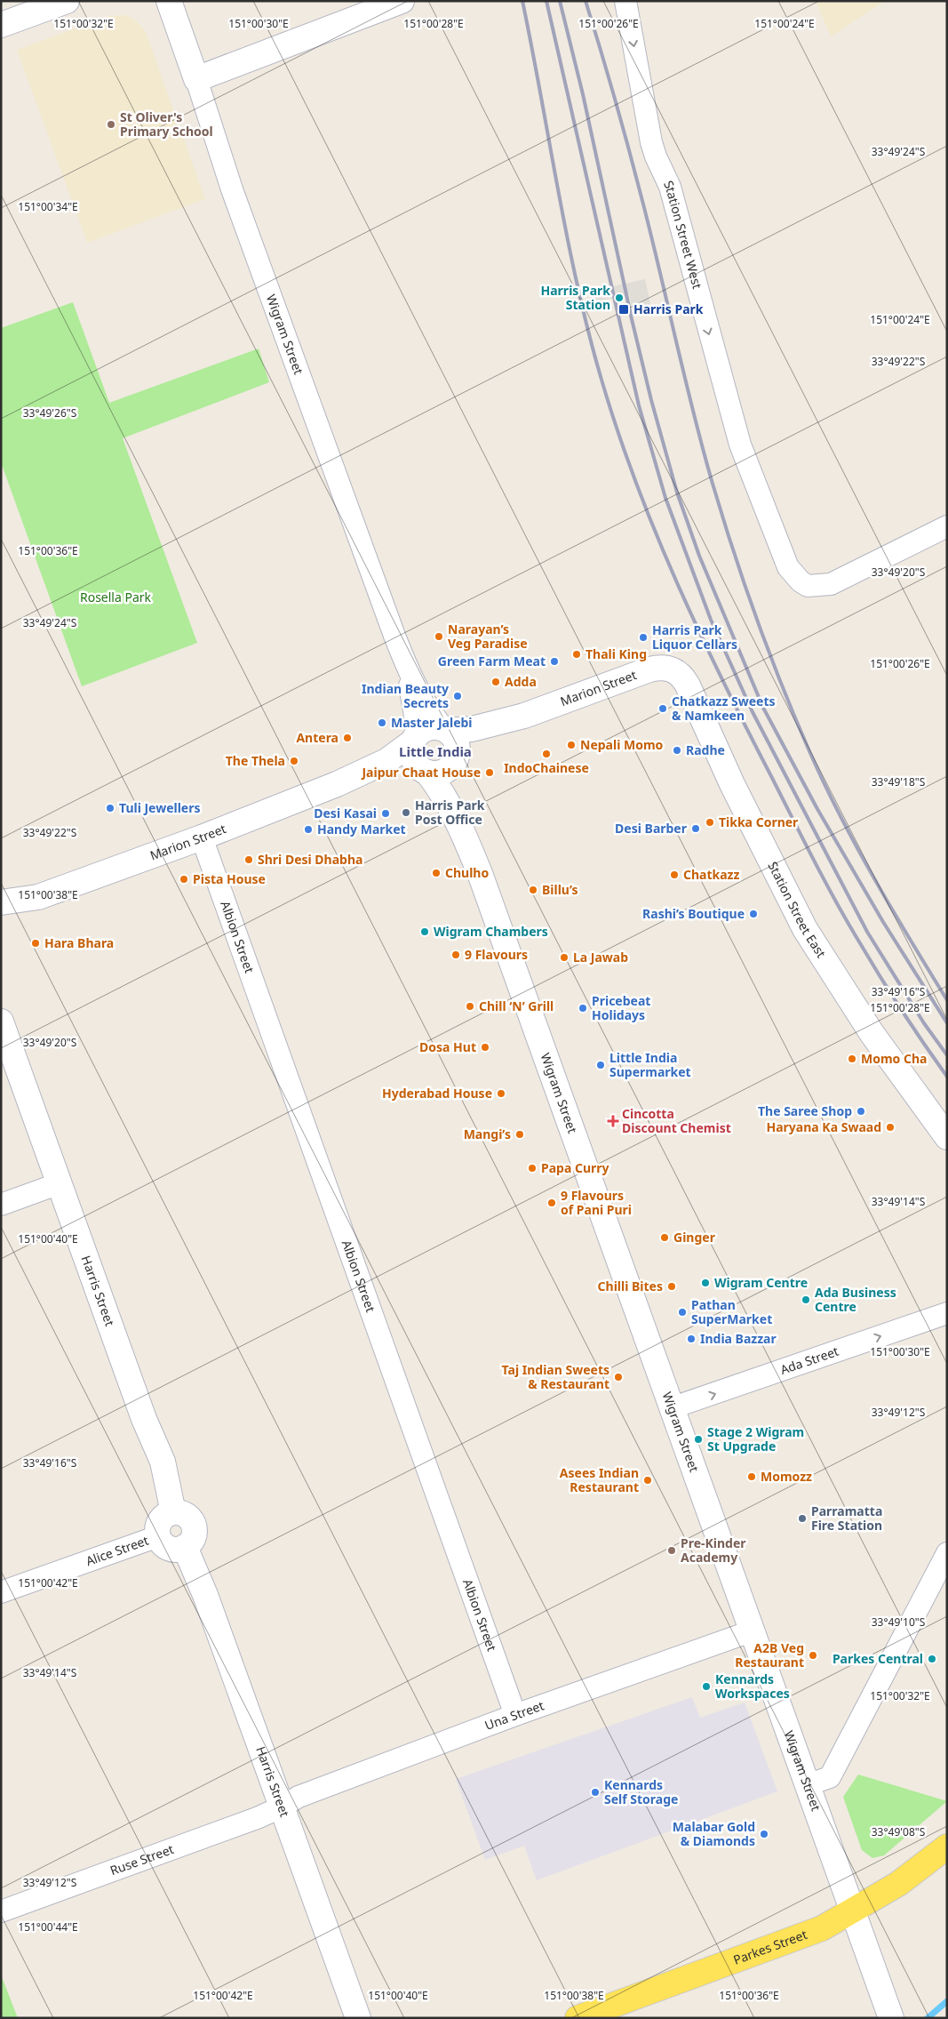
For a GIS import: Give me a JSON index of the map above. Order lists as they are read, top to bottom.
{
  "streets": {
    "main road": ["Parkes Street"],
    "street": [
      "Station Street West",
      "Wigram Street",
      "Marion Street",
      "Station Street East",
      "Albion Street",
      "Harris Street",
      "Ada Street",
      "Alice Street",
      "Una Street",
      "Ruse Street"
    ]
  },
  "crossings": [
    ["Wigram Street", "Marion Street"],
    ["Wigram Street", "Ada Street"],
    ["Wigram Street", "Una Street"],
    ["Wigram Street", "Parkes Street"],
    ["Marion Street", "Station Street East"],
    ["Marion Street", "Albion Street"],
    ["Albion Street", "Una Street"],
    ["Harris Street", "Alice Street"],
    ["Harris Street", "Una Street"],
    ["Harris Street", "Ruse Street"],
    ["Una Street", "Ruse Street"]
  ],
  "one_way": ["Ada Street"],
  "districts": ["Little India"],
  "parks": ["Rosella Park"],
  "places": {
    "other": [
      "St Oliver's Primary School",
      "Harris Park Station",
      "Narayan’s Veg Paradise",
      "Harris Park Liquor Cellars",
      "Thali King",
      "Green Farm Meat",
      "Adda",
      "Indian Beauty Secrets",
      "Chatkazz Sweets & Namkeen",
      "Master Jalebi",
      "Antera",
      "Nepali Momo",
      "Radhe",
      "IndoChainese",
      "The Thela",
      "Jaipur Chaat House",
      "Tuli Jewellers",
      "Harris Park Post Office",
      "Desi Kasai",
      "Tikka Corner",
      "Desi Barber",
      "Handy Market",
      "Shri Desi Dhabha",
      "Chulho",
      "Chatkazz",
      "Pista House",
      "Billu’s",
      "Rashi’s Boutique",
      "Wigram Chambers",
      "Hara Bhara",
      "9 Flavours",
      "La Jawab",
      "Chill ‘N’ Grill",
      "Pricebeat Holidays",
      "Dosa Hut",
      "Momo Cha",
      "Little India Supermarket",
      "Hyderabad House",
      "The Saree Shop",
      "Haryana Ka Swaad",
      "Mangi’s",
      "Papa Curry",
      "9 Flavours of Pani Puri",
      "Ginger",
      "Wigram Centre",
      "Chilli Bites",
      "Ada Business Centre",
      "Pathan SuperMarket",
      "India Bazzar",
      "Taj Indian Sweets & Restaurant",
      "Stage 2 Wigram St Upgrade",
      "Momozz",
      "Asees Indian Restaurant",
      "Parramatta Fire Station",
      "Pre-Kinder Academy",
      "A2B Veg Restaurant",
      "Parkes Central",
      "Kennards Workspaces",
      "Kennards Self Storage",
      "Malabar Gold & Diamonds"
    ],
    "transit": ["Harris Park"],
    "health": ["Cincotta Discount Chemist"]
  },
  "coordinates": [
    "151°00'32\"E",
    "151°00'30\"E",
    "151°00'28\"E",
    "151°00'26\"E",
    "151°00'24\"E",
    "33°49'24\"S",
    "151°00'34\"E",
    "33°49'22\"S",
    "33°49'26\"S",
    "151°00'36\"E",
    "33°49'20\"S",
    "33°49'18\"S",
    "151°00'38\"E",
    "33°49'16\"S",
    "33°49'14\"S",
    "151°00'40\"E",
    "33°49'12\"S",
    "151°00'42\"E",
    "33°49'10\"S",
    "33°49'08\"S",
    "151°00'44\"E"
  ]
}
